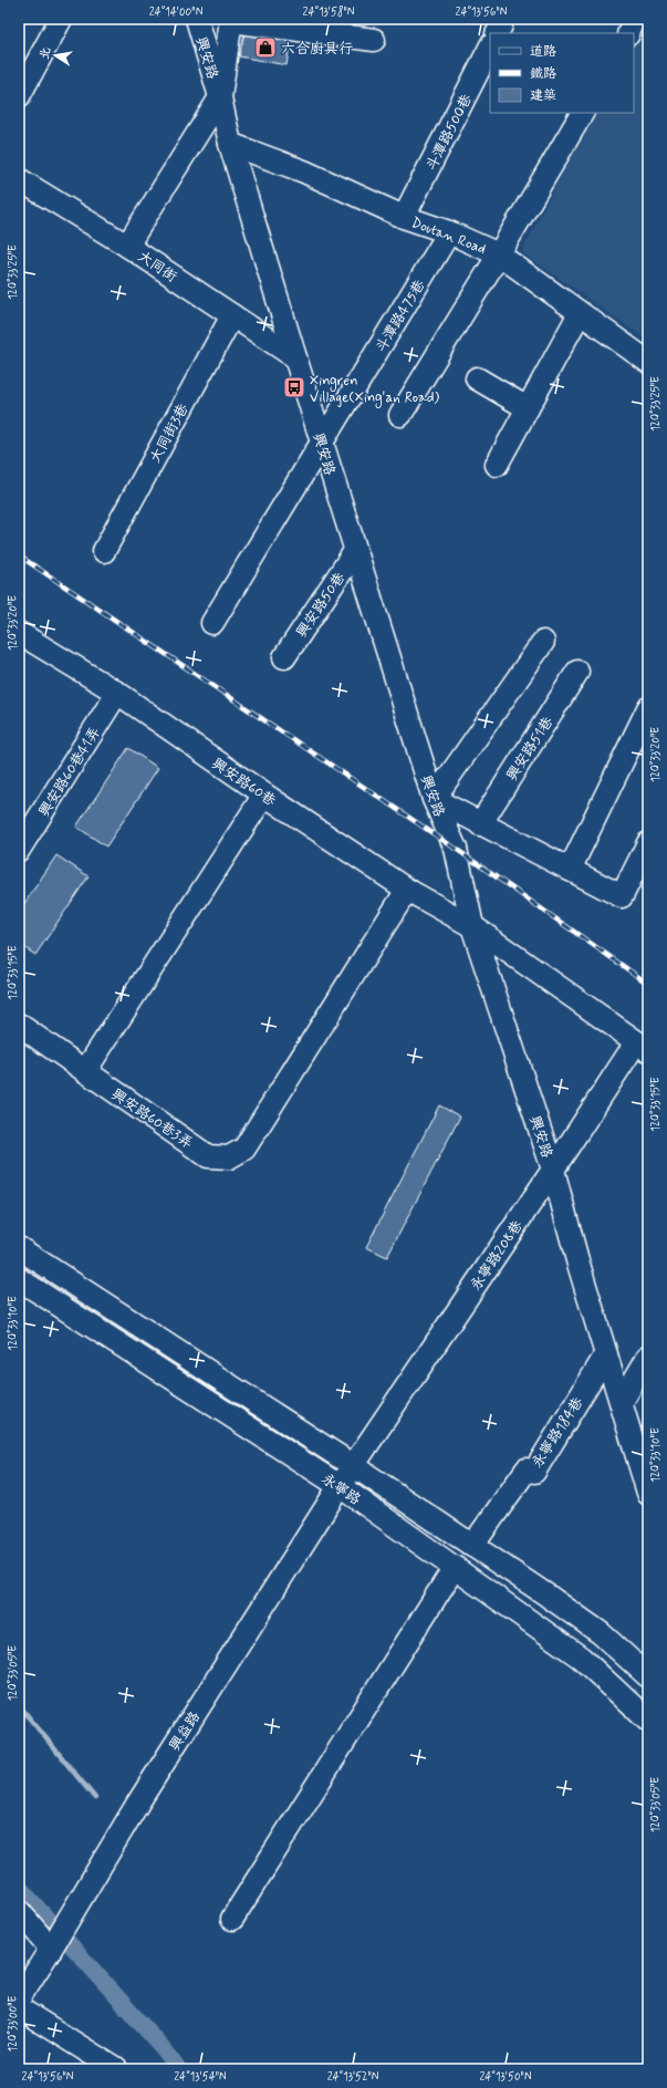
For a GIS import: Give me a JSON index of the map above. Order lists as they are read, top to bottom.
{
  "streets": {
    "street": [
      "興安路",
      "斗潭路500巷",
      "Doutan Road",
      "大同街",
      "斗潭路475巷",
      "大同街3巷",
      "興安路50巷",
      "興安路51巷",
      "興安路60巷41弄",
      "興安路60巷",
      "興安路60巷3弄",
      "永寧路208巷",
      "永寧路184巷",
      "永寧路",
      "興益路"
    ]
  },
  "crossings": [
    ["興安路", "Doutan Road"],
    ["興安路", "大同街"],
    ["興安路", "斗潭路475巷"],
    ["興安路", "興安路50巷"],
    ["興安路", "興安路60巷"],
    ["興安路", "永寧路208巷"],
    ["興安路", "永寧路184巷"],
    ["斗潭路500巷", "Doutan Road"],
    ["Doutan Road", "斗潭路475巷"],
    ["大同街", "大同街3巷"],
    ["興安路60巷41弄", "興安路60巷"],
    ["興安路60巷", "興安路60巷3弄"],
    ["興安路60巷", "永寧路208巷"],
    ["永寧路208巷", "永寧路"],
    ["永寧路208巷", "興益路"],
    ["永寧路184巷", "永寧路"],
    ["永寧路", "興益路"]
  ],
  "places": {
    "shop": ["六合廚具行"],
    "bus stop": ["Xingren Village(Xing'an Road)"]
  },
  "legend": ["道路", "鐵路", "建築"],
  "north": "left",
  "coordinates": [
    "24°14'00\"N",
    "24°13'58\"N",
    "24°13'56\"N",
    "120°33'25\"E",
    "120°33'20\"E",
    "120°33'15\"E",
    "120°33'10\"E",
    "120°33'05\"E",
    "120°33'00\"E",
    "24°13'54\"N",
    "24°13'52\"N",
    "24°13'50\"N"
  ]
}
